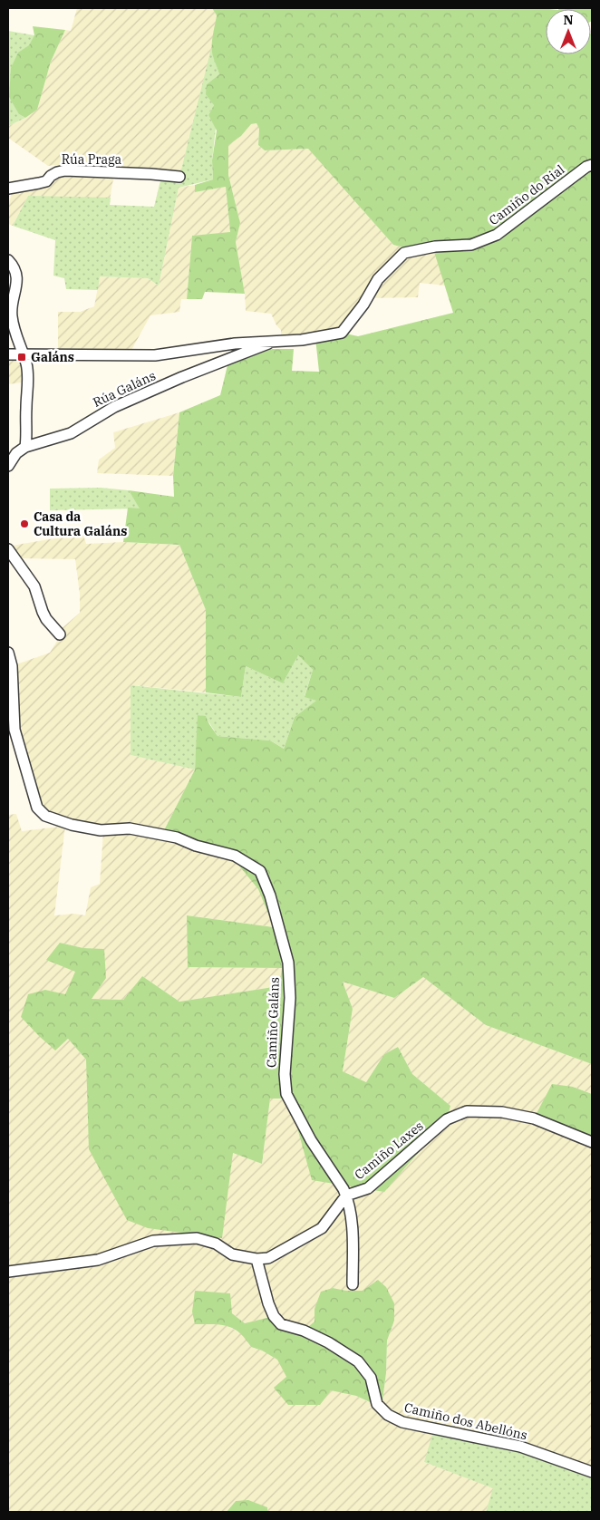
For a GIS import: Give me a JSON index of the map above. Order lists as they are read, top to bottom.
{
  "streets": {
    "street": [
      "Rúa Praga",
      "Camiño do Rial",
      "Rúa Galáns",
      "Camiño Galáns",
      "Camiño Laxes",
      "Camiño dos Abellóns"
    ]
  },
  "crossings": [
    ["Camiño do Rial", "Rúa Galáns"],
    ["Camiño Galáns", "Camiño Laxes"]
  ],
  "places": {
    "transit": ["Galáns"],
    "other": ["Casa da Cultura Galáns"]
  },
  "north": "top"
}
